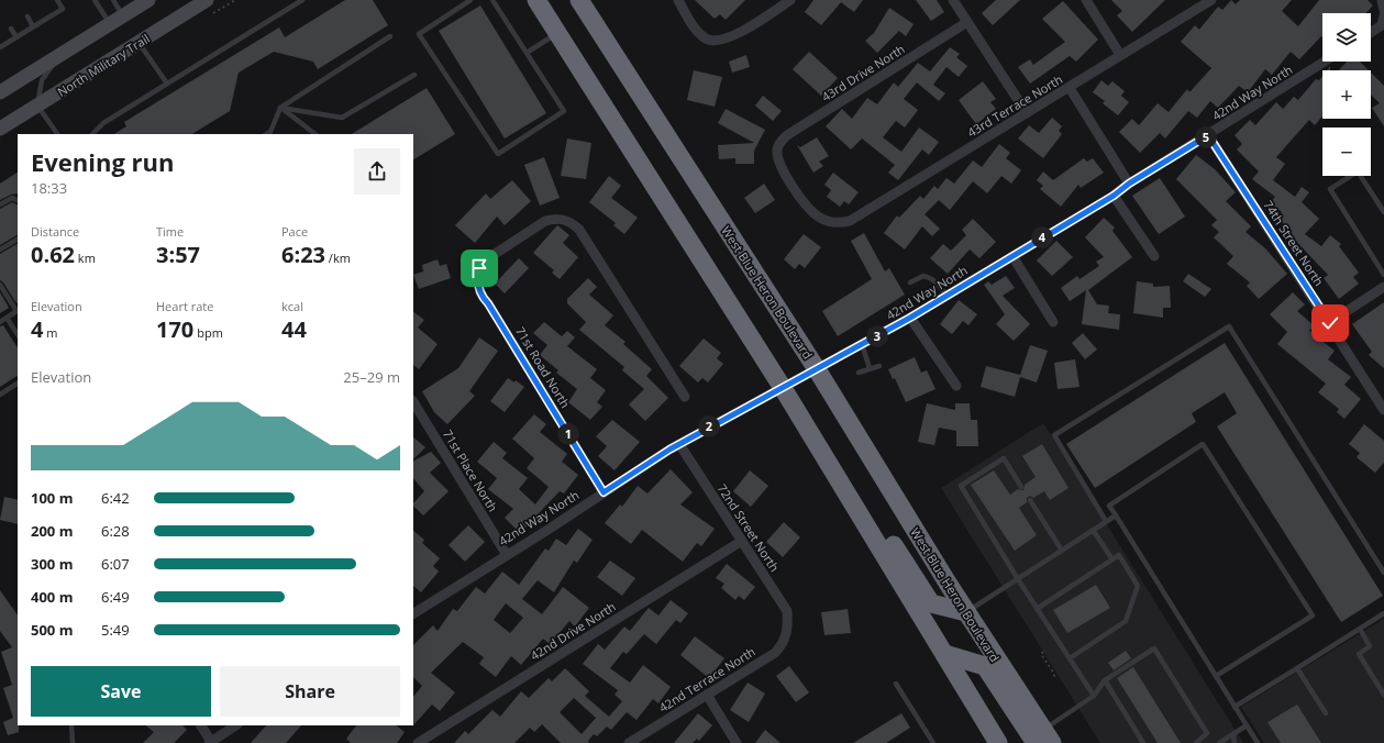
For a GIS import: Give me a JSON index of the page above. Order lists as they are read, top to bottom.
{
  "streets": {
    "highway": ["West Blue Heron Boulevard"],
    "main road": ["North Military Trail"],
    "street": [
      "43rd Drive North",
      "42nd Way North",
      "43rd Terrace North",
      "74th Street North",
      "71st Road North",
      "71st Place North",
      "72nd Street North",
      "42nd Drive North",
      "42nd Terrace North"
    ]
  },
  "crossings": [
    ["43rd Drive North", "43rd Terrace North"],
    ["42nd Way North", "74th Street North"],
    ["42nd Way North", "West Blue Heron Boulevard"],
    ["42nd Way North", "71st Road North"],
    ["42nd Way North", "71st Place North"],
    ["42nd Way North", "72nd Street North"],
    ["72nd Street North", "42nd Drive North"],
    ["72nd Street North", "42nd Terrace North"]
  ],
  "page": {
    "map_buttons": ["+", "−"],
    "pins": [
      "5",
      "4",
      "3",
      "2",
      "1"
    ],
    "heading": ["Evening run", "18:33"],
    "stats": [
      ["Distance", "0.62 km"],
      ["Time", "3:57"],
      ["Pace", "6:23 /km"],
      ["Elevation", "4 m"],
      ["Heart rate", "170 bpm"],
      ["kcal", "44"]
    ],
    "chart": ["Elevation", "25–29 m"],
    "list": [
      {
        "name": "100 m",
        "note": "6:42"
      },
      {
        "name": "200 m",
        "note": "6:28"
      },
      {
        "name": "300 m",
        "note": "6:07"
      },
      {
        "name": "400 m",
        "note": "6:49"
      },
      {
        "name": "500 m",
        "note": "5:49"
      }
    ],
    "buttons": ["Save", "Share"]
  }
}
